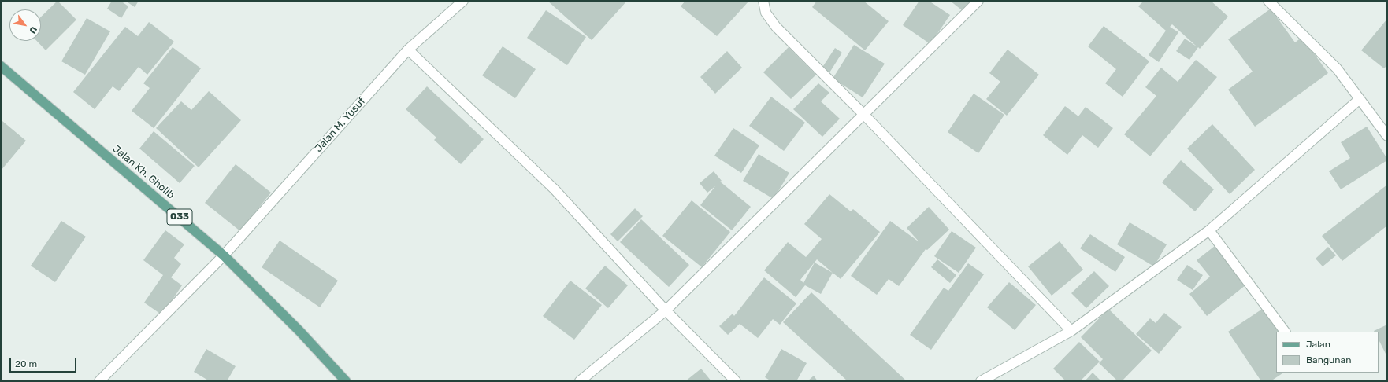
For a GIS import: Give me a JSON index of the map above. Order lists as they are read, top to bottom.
{
  "streets": {
    "main road": ["Jalan Kh. Gholib", "033"],
    "street": ["Jalan M. Yusuf"]
  },
  "crossings": [
    ["Jalan M. Yusuf", "Jalan Kh. Gholib"]
  ],
  "legend": ["Jalan", "Bangunan"],
  "scale_bar": "20 m",
  "north": "bottom right"
}
